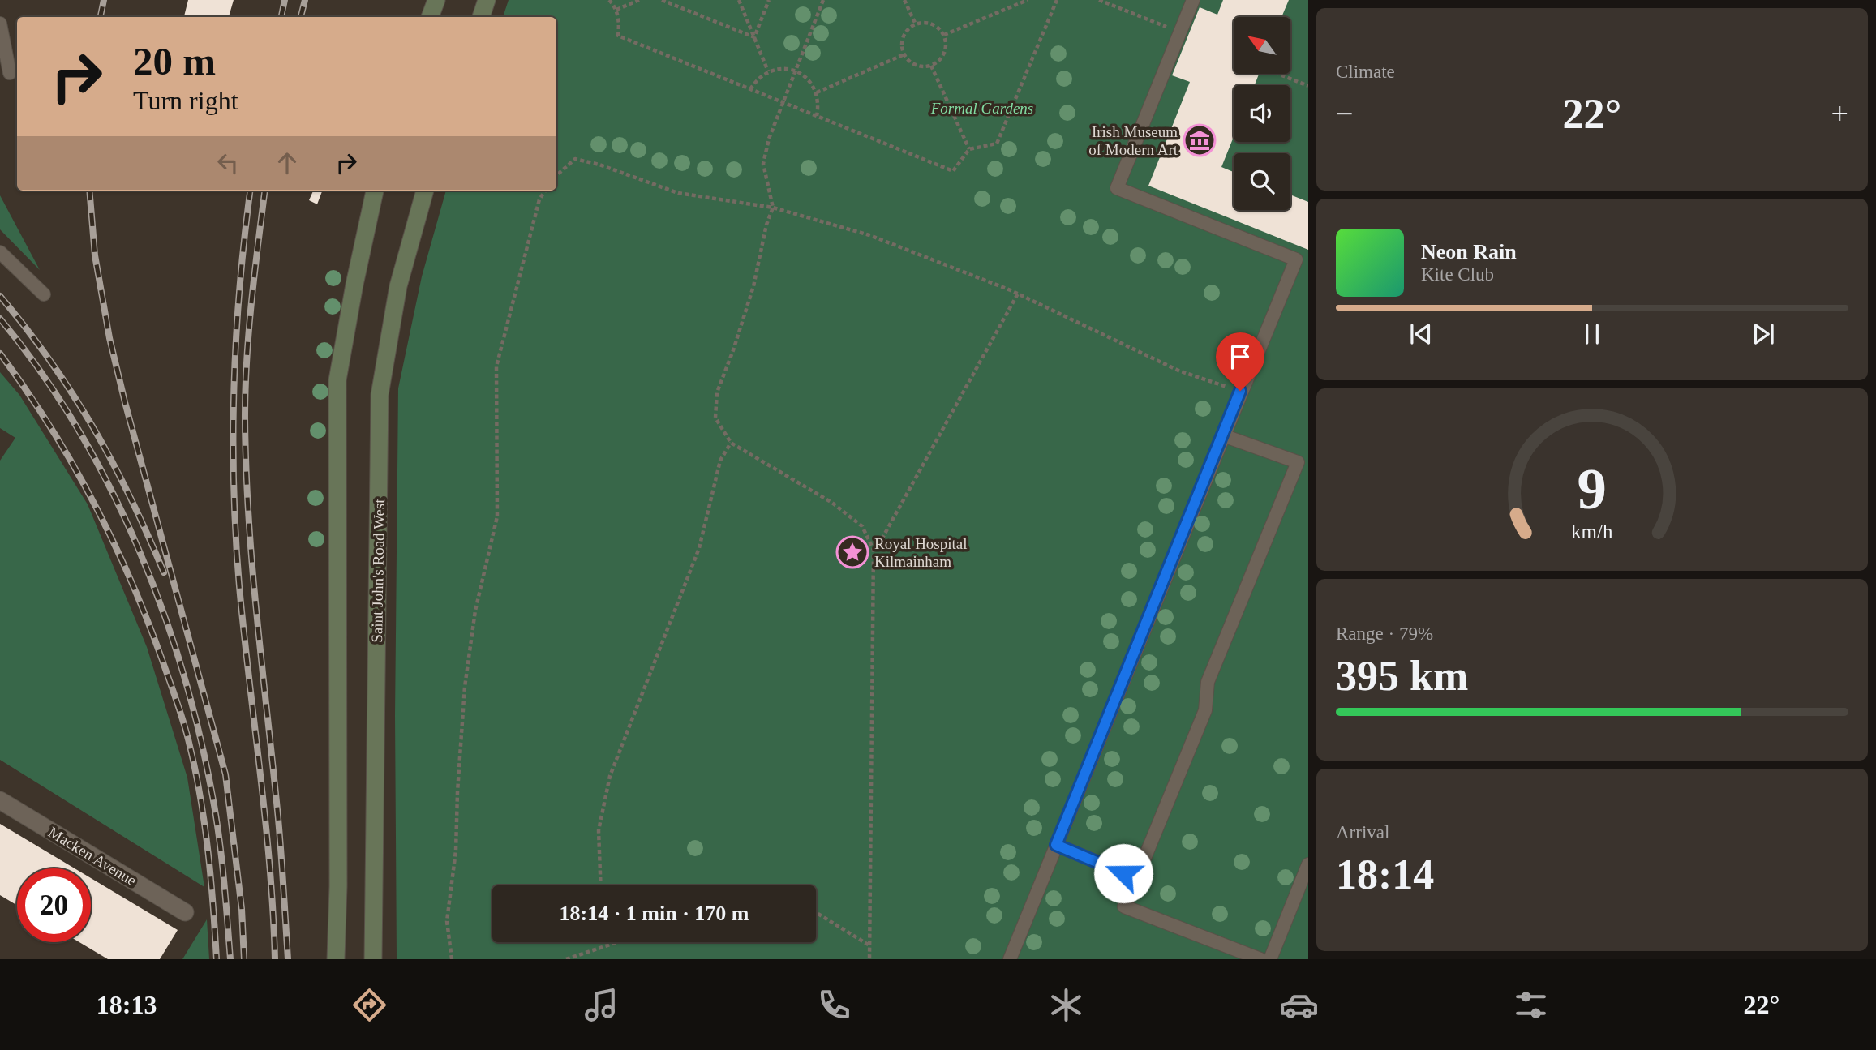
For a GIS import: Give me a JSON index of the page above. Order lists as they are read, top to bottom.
{
  "streets": {
    "main road": ["Saint John's Road West"],
    "street": ["Macken Avenue"]
  },
  "parks": ["Formal Gardens"],
  "places": {
    "museum": ["Irish Museum of Modern Art"],
    "place": ["Royal Hospital Kilmainham"]
  },
  "north": "top left",
  "page": {
    "tile": [
      "Climate",
      ["Range · 79%", "395 km"],
      ["Arrival", "18:14"]
    ],
    "turn": ["20 m", "Turn right"],
    "heat": ["−", "22°", "+"],
    "song": ["Neon Rain", "Kite Club"],
    "limit": "20",
    "trip": "18:14 · 1 min · 170 m",
    "tabs": ["18:13", "22°"],
    "gauge": ["9", "km/h"]
  }
}
